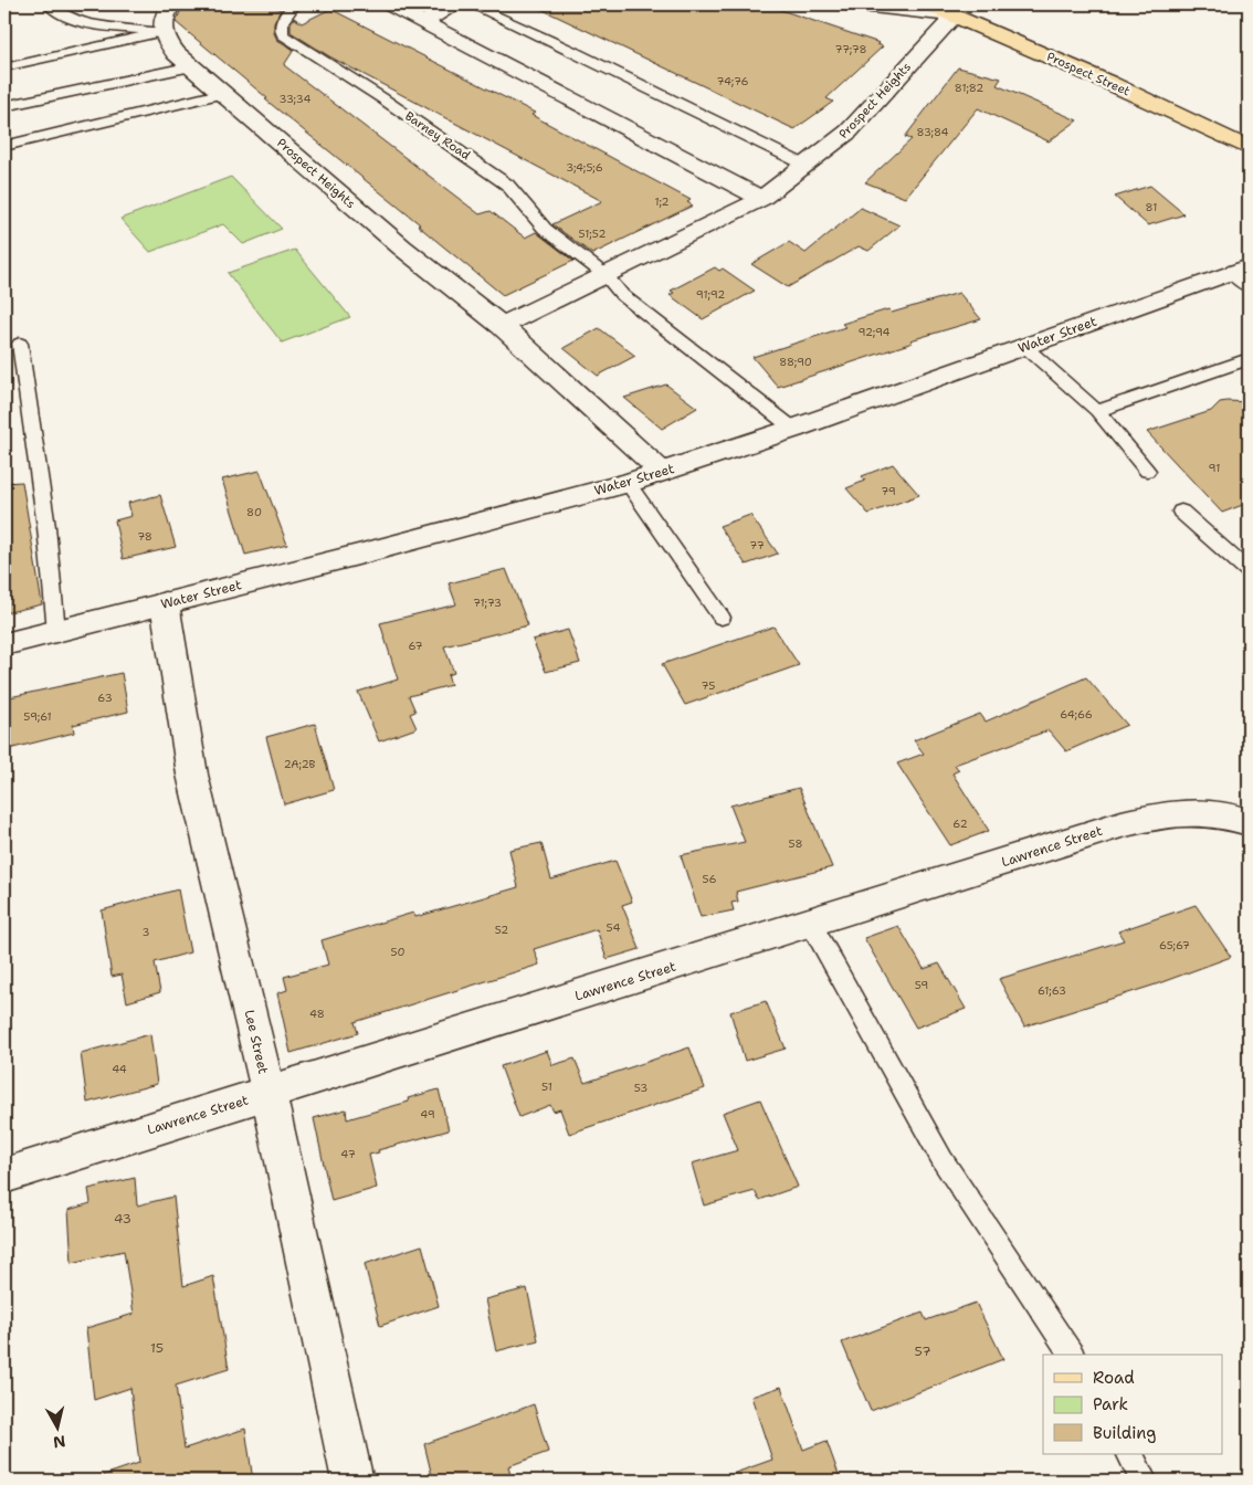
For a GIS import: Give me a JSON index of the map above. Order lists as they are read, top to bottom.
{
  "streets": {
    "main road": ["Prospect Street"],
    "street": [
      "Prospect Heights",
      "Water Street",
      "Lawrence Street",
      "Lee Street"
    ],
    "lane": ["Barney Road"]
  },
  "crossings": [
    ["Prospect Street", "Prospect Heights"],
    ["Prospect Heights", "Barney Road"],
    ["Prospect Heights", "Water Street"],
    ["Water Street", "Lee Street"],
    ["Lawrence Street", "Lee Street"]
  ],
  "house_numbers": [
    "77;78",
    "74;76",
    "81;82",
    "33;34",
    "83;84",
    "3;4;5;6",
    "1;2",
    "81",
    "51;52",
    "91;92",
    "92;94",
    "88;90",
    "91",
    "79",
    "80",
    "78",
    "77",
    "71;73",
    "67",
    "75",
    "63",
    "64;66",
    "59;61",
    "2A;2B",
    "62",
    "58",
    "56",
    "54",
    "52",
    "3",
    "65;67",
    "50",
    "59",
    "61;63",
    "48",
    "44",
    "51",
    "53",
    "49",
    "47",
    "43",
    "15",
    "57"
  ],
  "legend": ["Road", "Park", "Building"],
  "north": "bottom"
}
